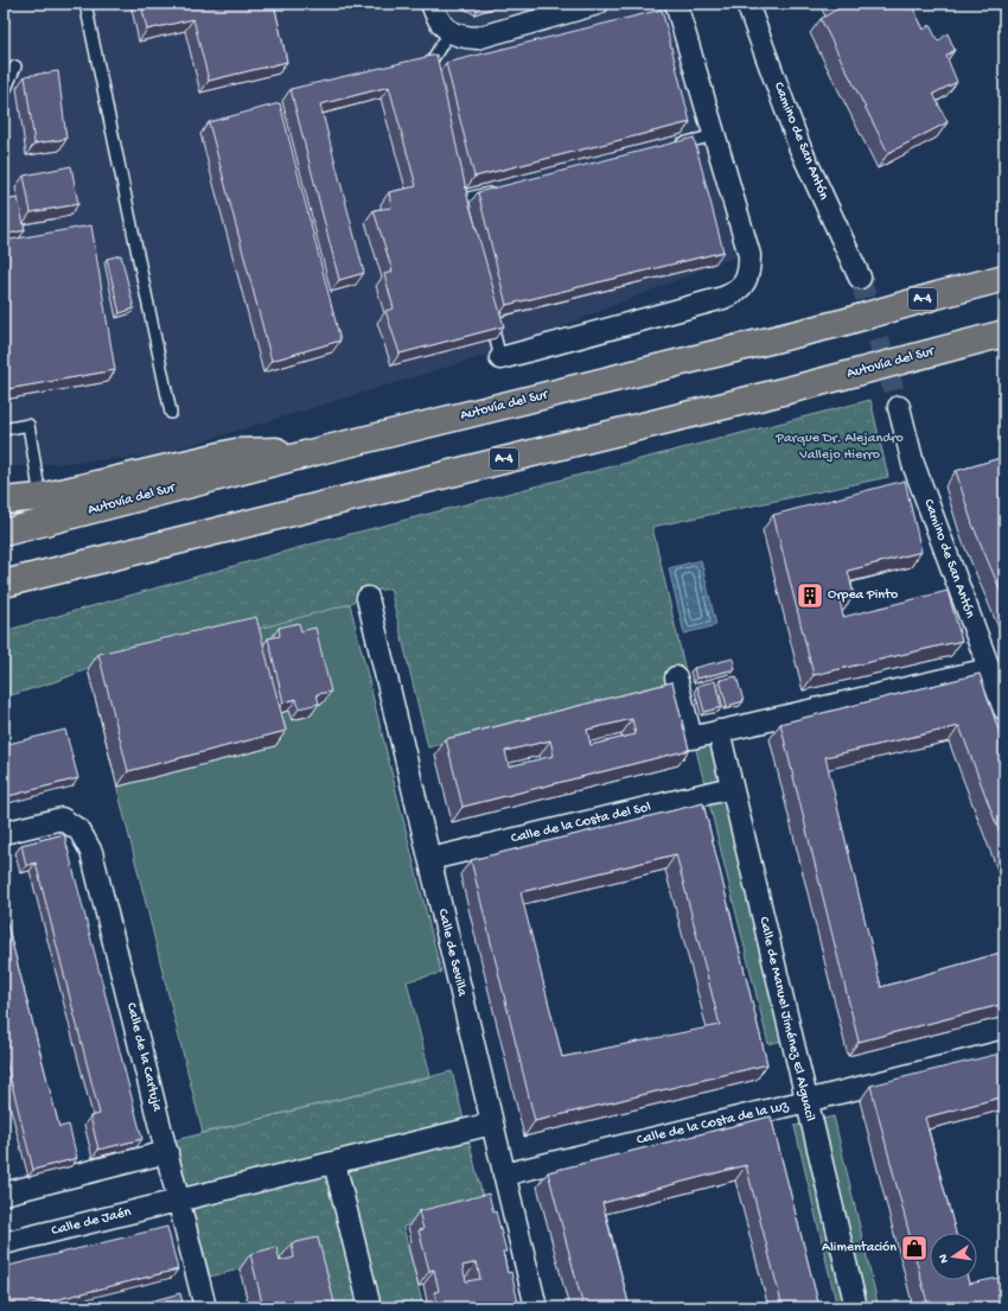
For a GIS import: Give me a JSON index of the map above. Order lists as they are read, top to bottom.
{
  "streets": {
    "highway": ["A-4", "Autovía del Sur"],
    "street": [
      "Camino de San Antón",
      "Calle de la Costa del Sol",
      "Calle de Sevilla",
      "Calle de Manuel Jiménez El Alguacil",
      "Calle de la Cartuja",
      "Calle de la Costa de la Luz",
      "Calle de Jaén"
    ]
  },
  "crossings": [
    ["Calle de la Costa del Sol", "Calle de Sevilla"],
    ["Calle de la Costa del Sol", "Calle de Manuel Jiménez El Alguacil"],
    ["Calle de Sevilla", "Calle de la Costa de la Luz"],
    ["Calle de Sevilla", "Calle de Jaén"],
    ["Calle de Manuel Jiménez El Alguacil", "Calle de la Costa de la Luz"],
    ["Calle de la Cartuja", "Calle de Jaén"]
  ],
  "parks": ["Parque Dr. Alejandro Vallejo Hierro"],
  "places": {
    "building": ["Orpea Pinto"],
    "shop": ["Alimentación"]
  },
  "north": "left"
}
